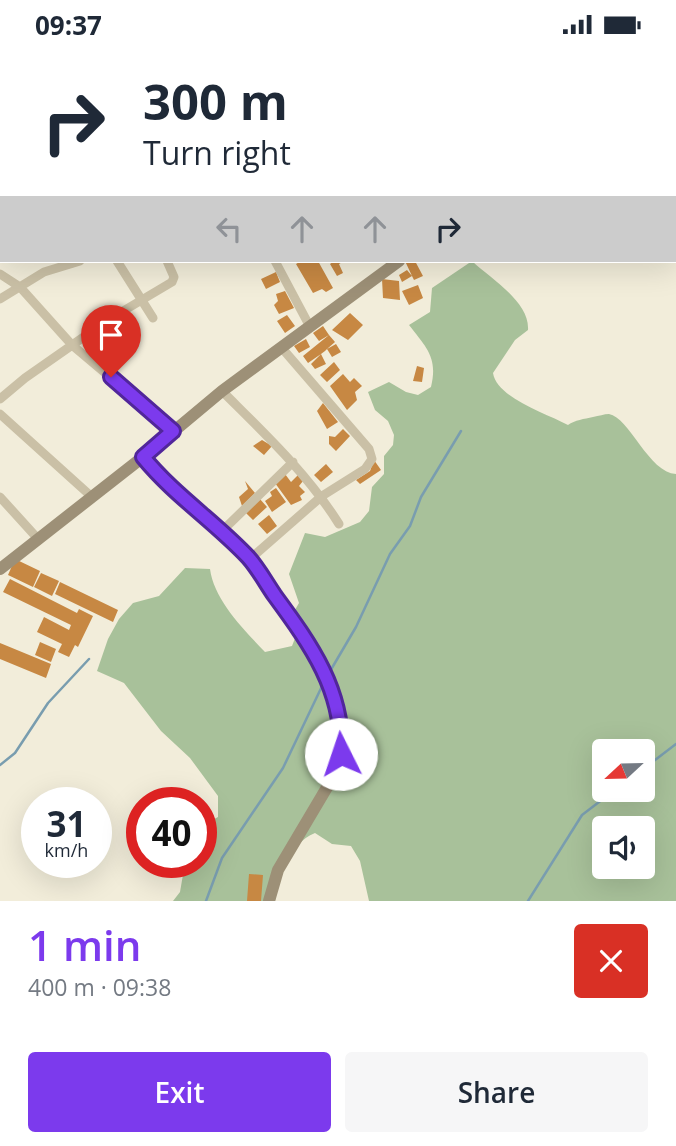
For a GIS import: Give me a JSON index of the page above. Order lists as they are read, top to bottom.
{
  "north": "left",
  "page": {
    "status": "09:37",
    "turn": ["300 m", "Turn right"],
    "speed": "31 km/h",
    "limit": "40",
    "heading": ["1 min", "400 m · 09:38"],
    "buttons": ["Exit", "Share"]
  }
}
